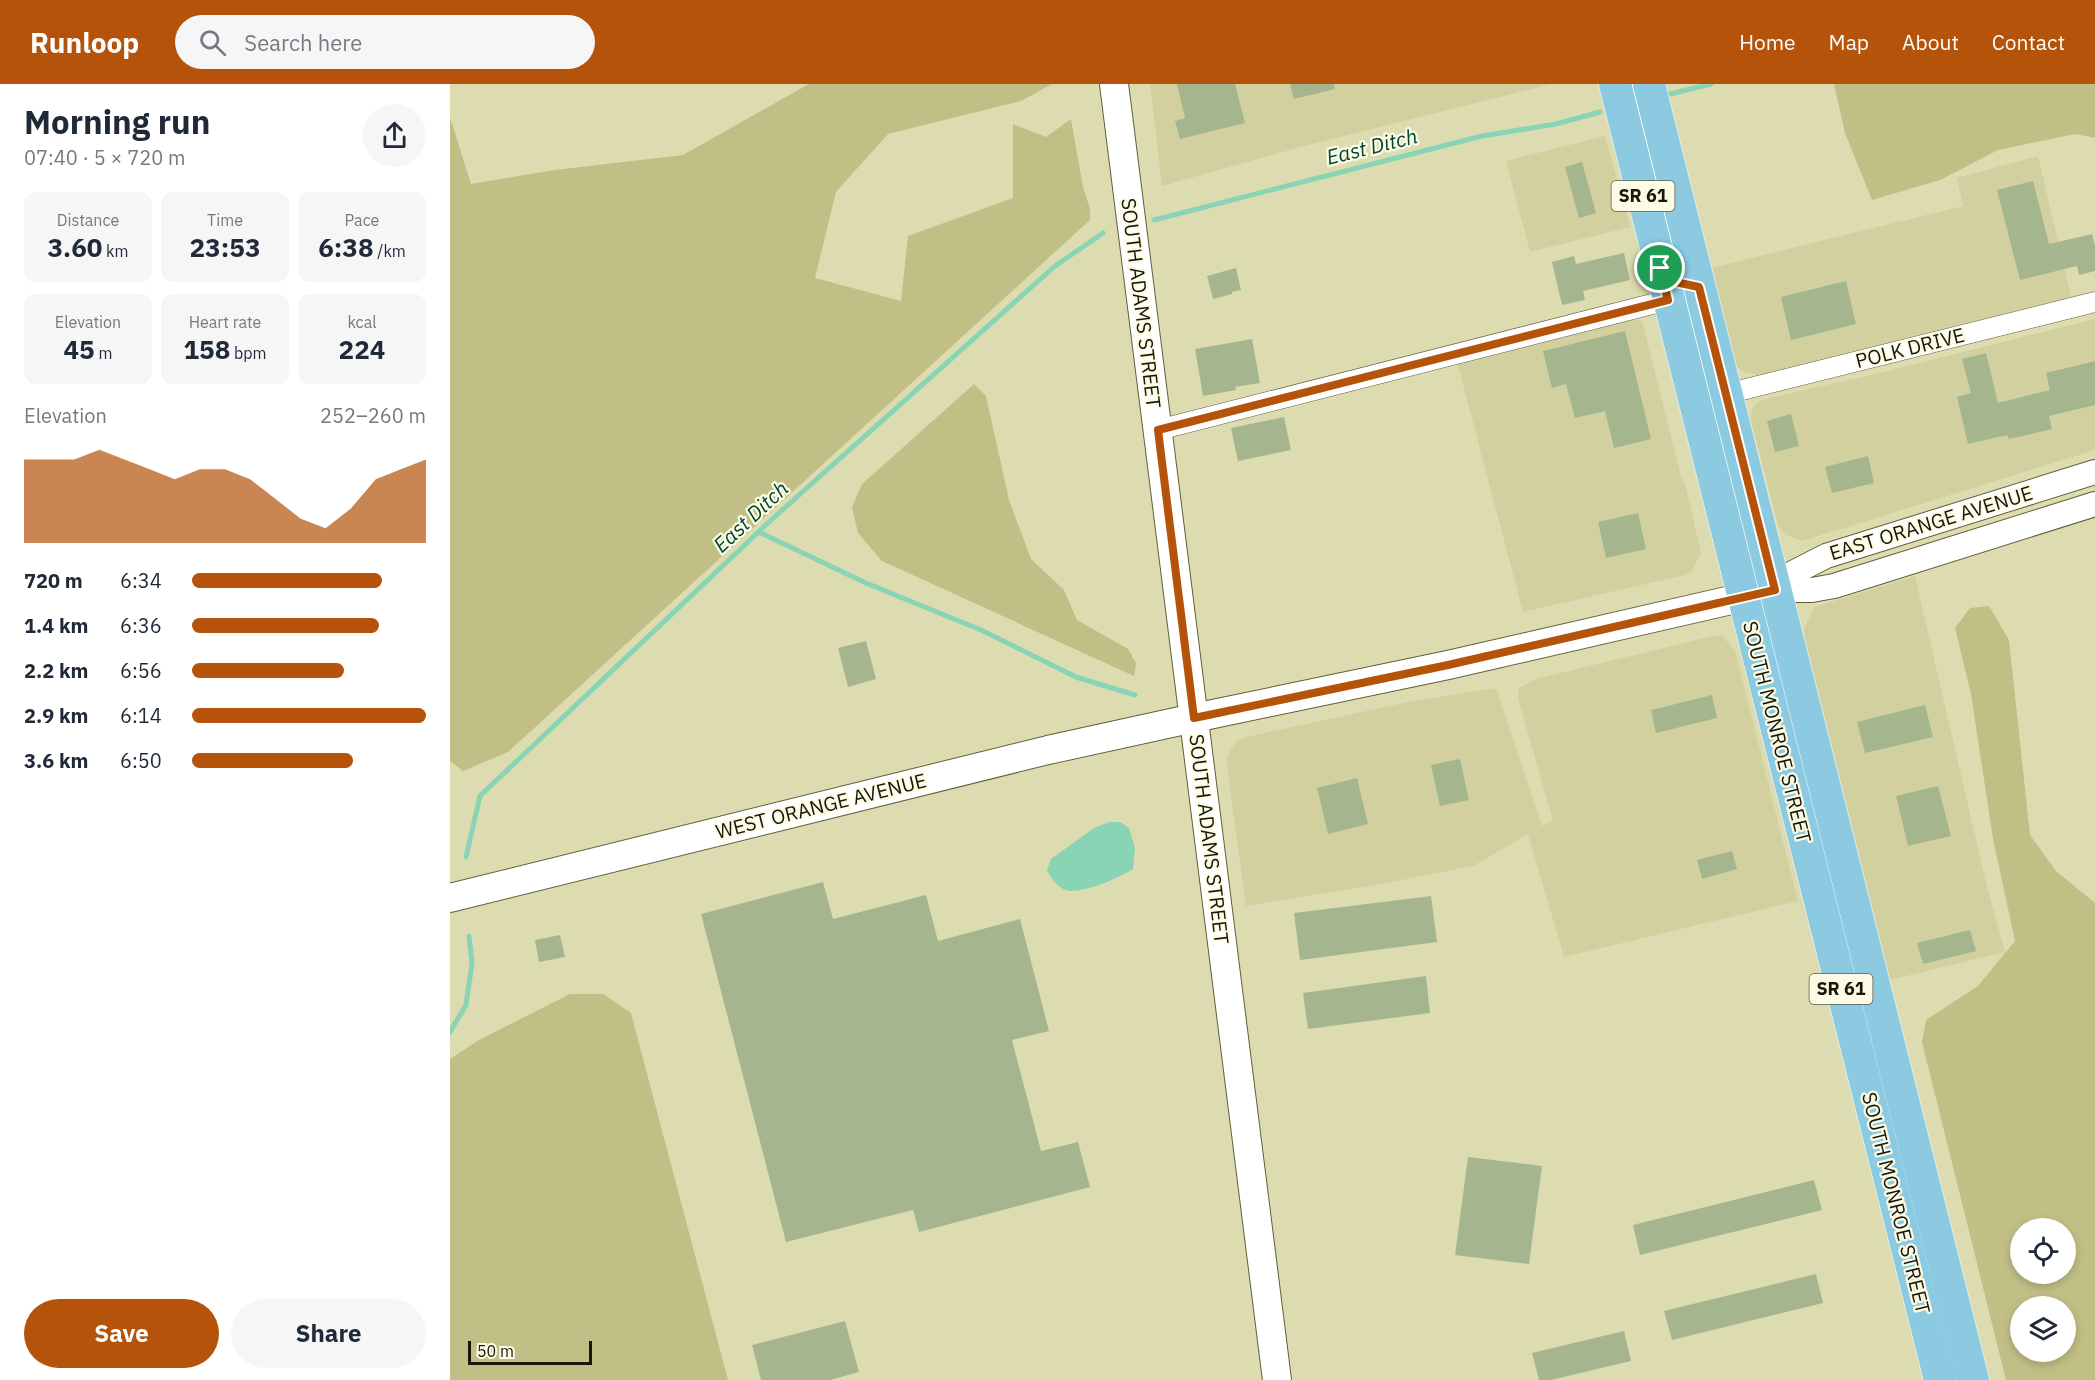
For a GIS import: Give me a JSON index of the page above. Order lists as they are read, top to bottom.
{
  "streets": {
    "main road": [
      "SR 61",
      "SOUTH ADAMS STREET",
      "EAST ORANGE AVENUE",
      "SOUTH MONROE STREET",
      "WEST ORANGE AVENUE"
    ],
    "street": ["POLK DRIVE"]
  },
  "crossings": [
    ["SOUTH ADAMS STREET", "EAST ORANGE AVENUE"],
    ["SOUTH ADAMS STREET", "WEST ORANGE AVENUE"],
    ["POLK DRIVE", "SOUTH MONROE STREET"],
    ["EAST ORANGE AVENUE", "SOUTH MONROE STREET"],
    ["EAST ORANGE AVENUE", "WEST ORANGE AVENUE"]
  ],
  "water": ["East Ditch"],
  "scale_bar": "50 m",
  "page": {
    "header": "Runloop",
    "search": "Search here",
    "nav": [
      "Home",
      "Map",
      "About",
      "Contact"
    ],
    "heading": ["Morning run", "07:40 · 5 × 720 m"],
    "stats": [
      ["Distance", "3.60 km"],
      ["Time", "23:53"],
      ["Pace", "6:38 /km"],
      ["Elevation", "45 m"],
      ["Heart rate", "158 bpm"],
      ["kcal", "224"]
    ],
    "chart": ["Elevation", "252–260 m"],
    "list": [
      {
        "name": "720 m",
        "note": "6:34"
      },
      {
        "name": "1.4 km",
        "note": "6:36"
      },
      {
        "name": "2.2 km",
        "note": "6:56"
      },
      {
        "name": "2.9 km",
        "note": "6:14"
      },
      {
        "name": "3.6 km",
        "note": "6:50"
      }
    ],
    "buttons": ["Save", "Share"],
    "scale": "50 m"
  }
}
